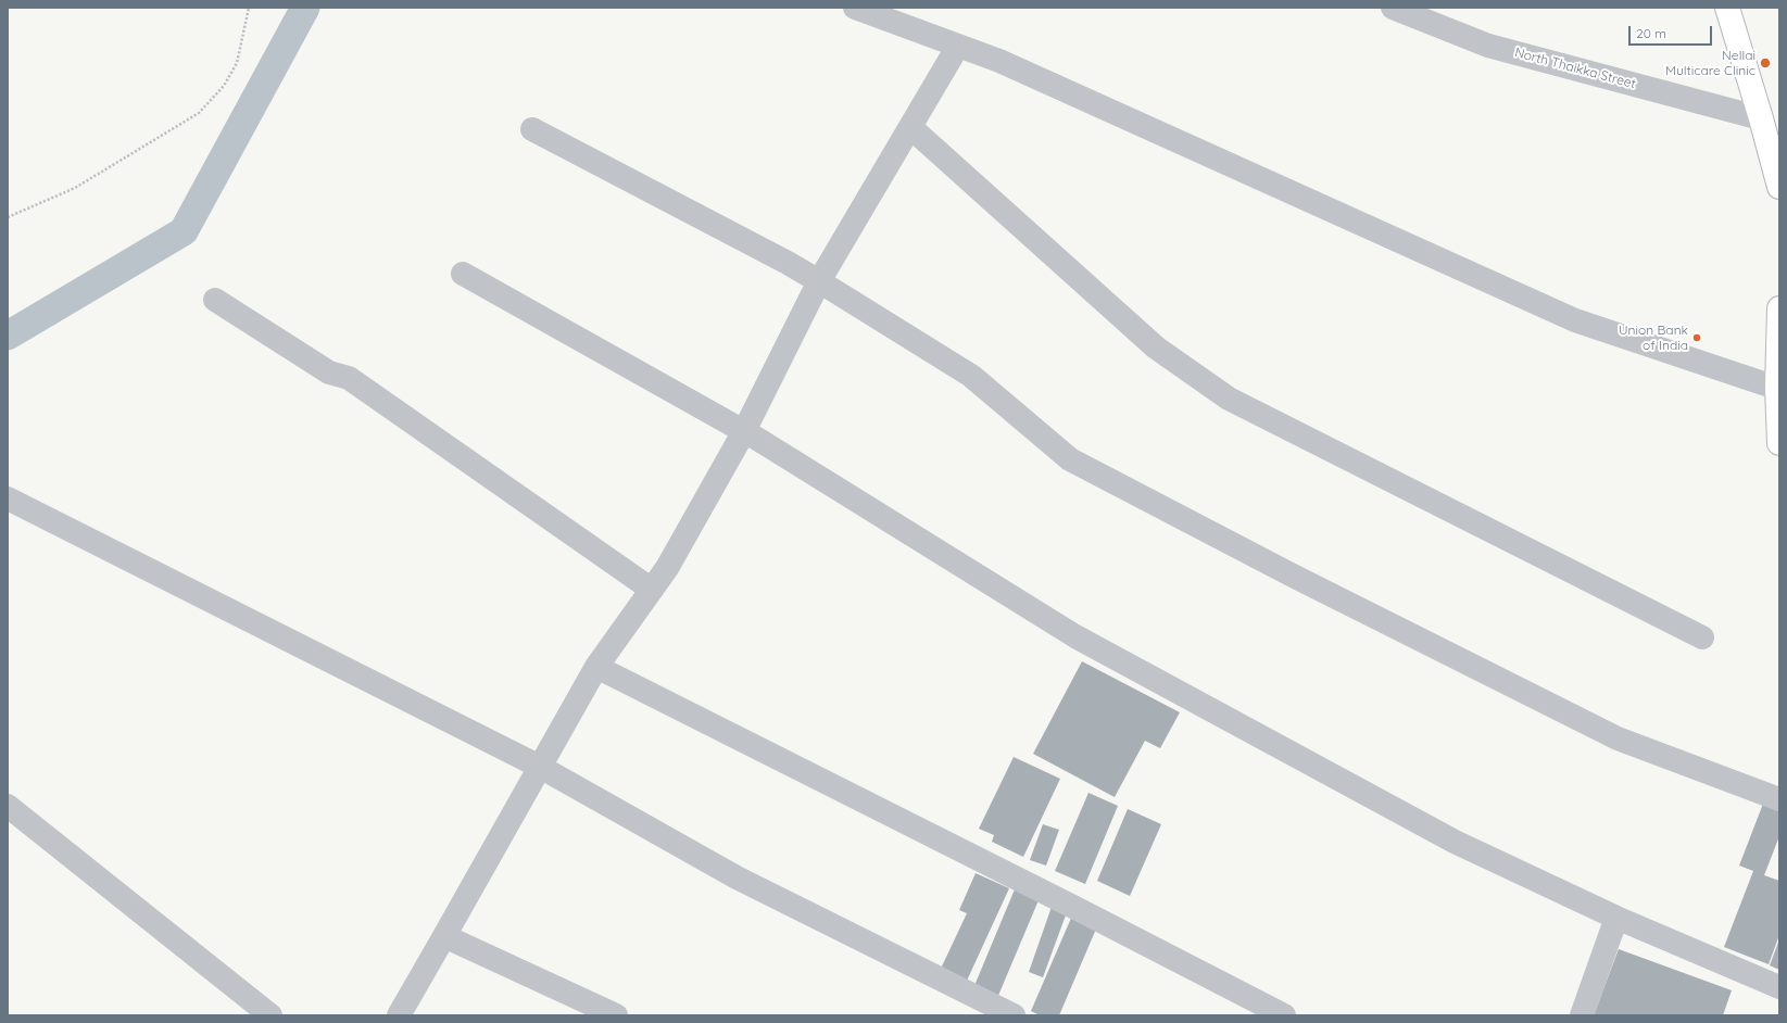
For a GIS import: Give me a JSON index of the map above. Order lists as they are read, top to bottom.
{
  "streets": {
    "street": ["North Thaikka Street"]
  },
  "places": ["Nellai Multicare Clinic", "Union Bank of India"],
  "scale_bar": "20 m"
}
